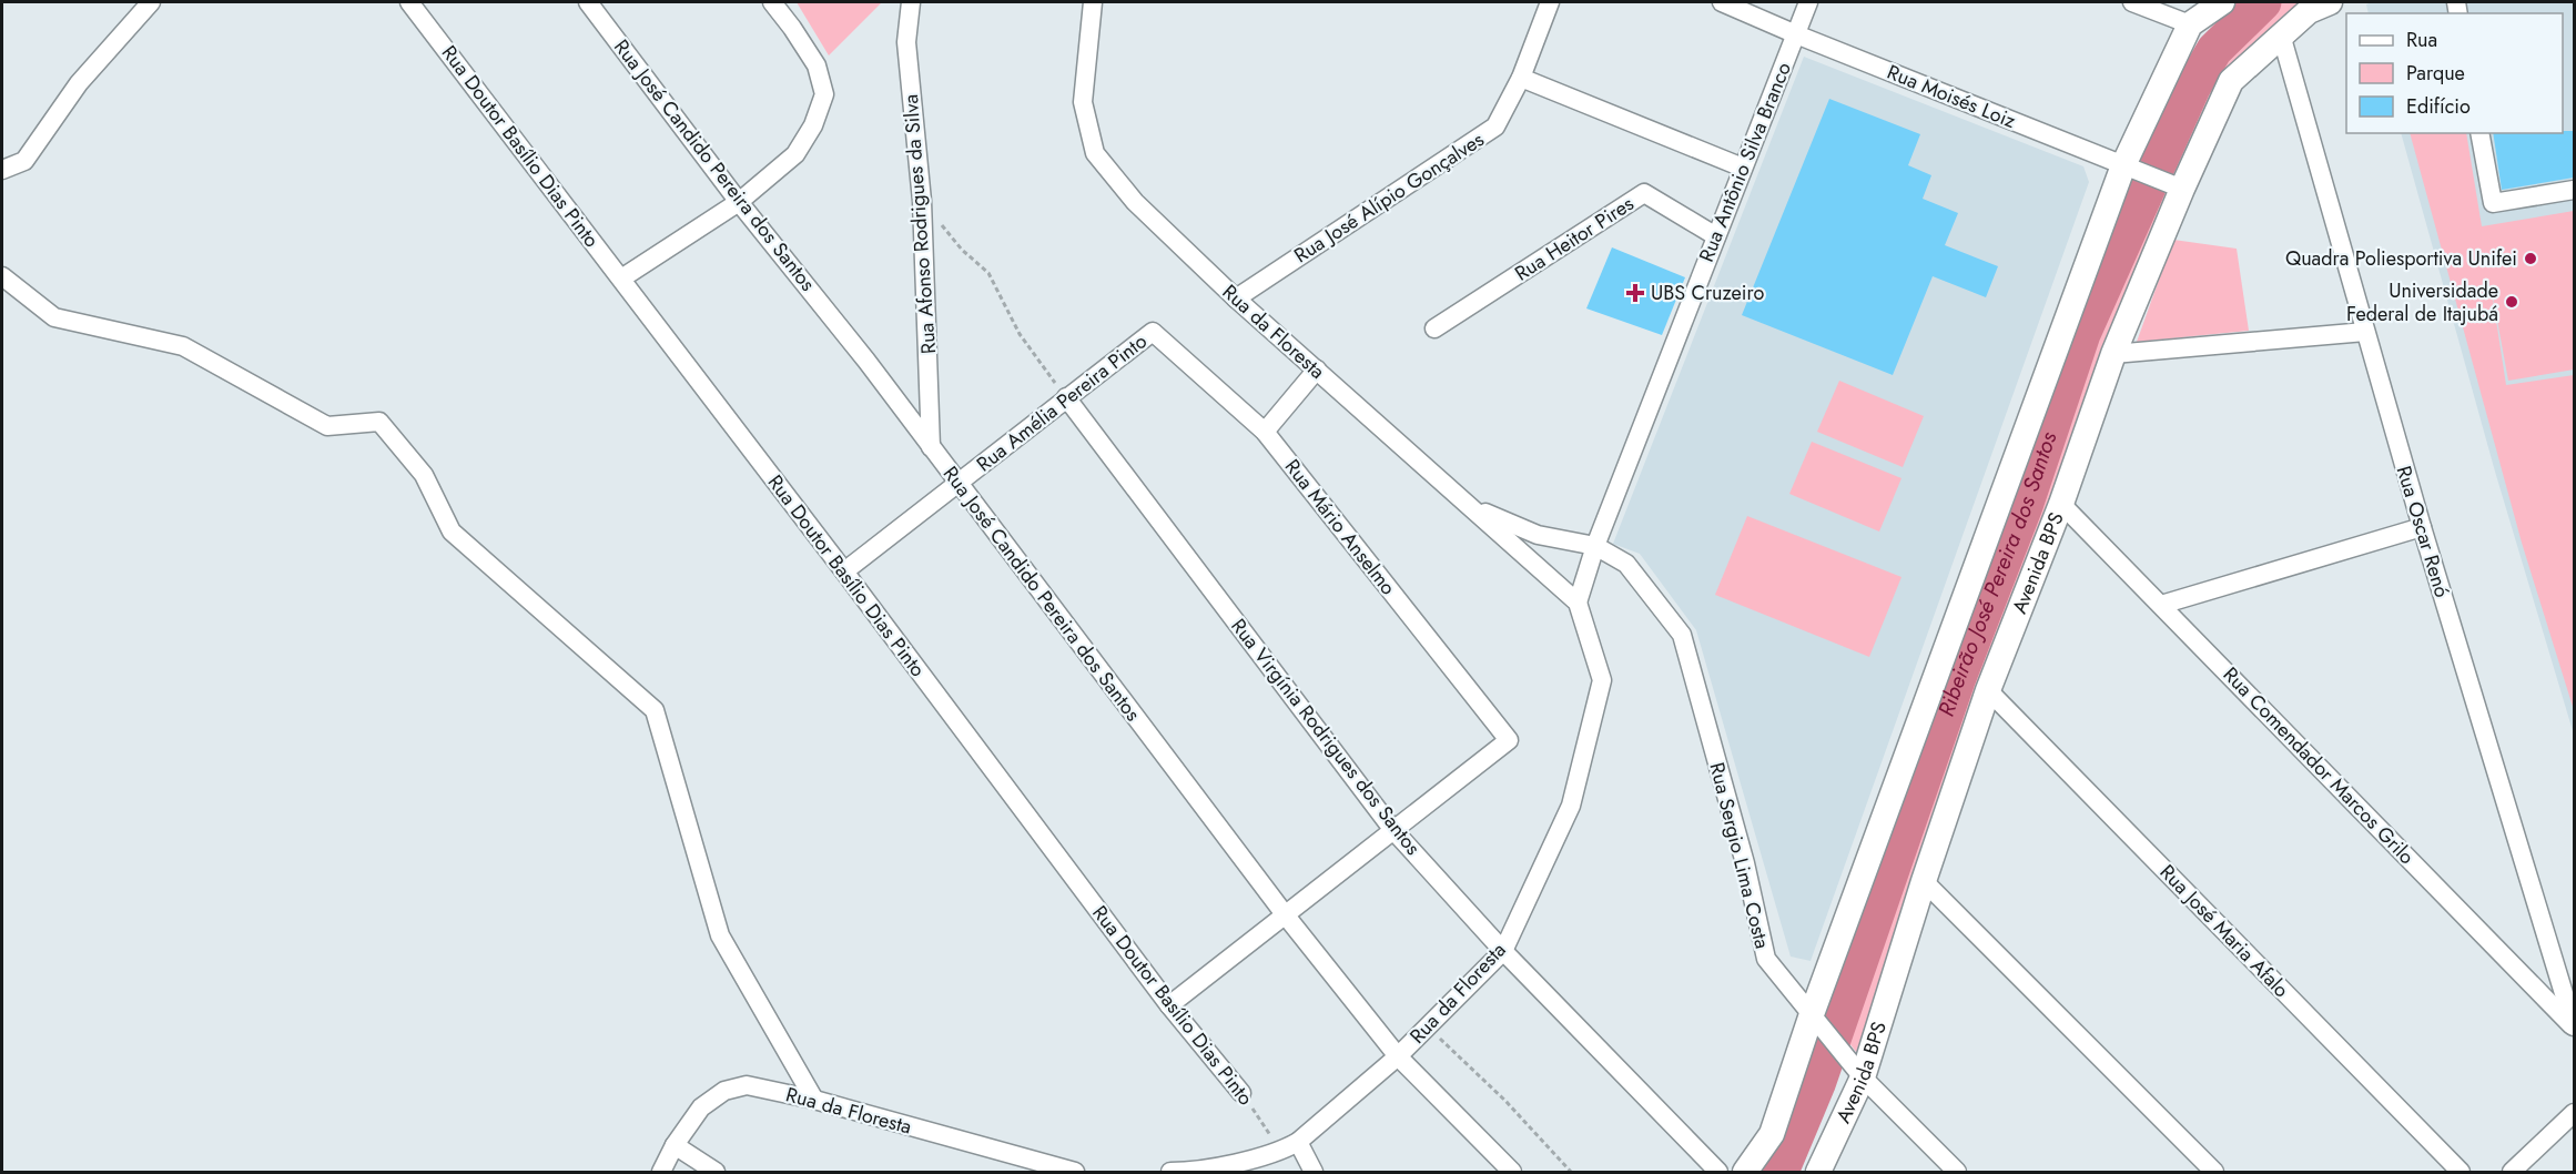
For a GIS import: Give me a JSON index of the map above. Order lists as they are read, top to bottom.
{
  "streets": {
    "main road": ["Avenida BPS"],
    "street": [
      "Rua Moisés Loiz",
      "Rua Doutor Basílio Dias Pinto",
      "Rua Antônio Silva Branco",
      "Rua José Candido Pereira dos Santos",
      "Rua José Alípio Gonçalves",
      "Rua Afonso Rodrigues da Silva",
      "Rua Heitor Pires",
      "Rua da Floresta",
      "Rua Amélia Pereira Pinto",
      "Rua Mário Anselmo",
      "Rua Oscar Renó",
      "Rua Virgínia Rodrigues dos Santos",
      "Rua Comendador Marcos Grilo",
      "Rua Sergio Lima Costa",
      "Rua José Maria Afalo"
    ]
  },
  "crossings": [
    ["Rua Moisés Loiz", "Rua Antônio Silva Branco"],
    ["Rua Moisés Loiz", "Avenida BPS"],
    ["Rua Doutor Basílio Dias Pinto", "Rua da Floresta"],
    ["Rua Doutor Basílio Dias Pinto", "Rua Amélia Pereira Pinto"],
    ["Rua Antônio Silva Branco", "Rua Heitor Pires"],
    ["Rua Antônio Silva Branco", "Rua Sergio Lima Costa"],
    ["Rua José Candido Pereira dos Santos", "Rua Afonso Rodrigues da Silva"],
    ["Rua José Candido Pereira dos Santos", "Rua da Floresta"],
    ["Rua José Candido Pereira dos Santos", "Rua Amélia Pereira Pinto"],
    ["Rua José Alípio Gonçalves", "Rua da Floresta"],
    ["Rua da Floresta", "Rua Virgínia Rodrigues dos Santos"],
    ["Rua da Floresta", "Rua Sergio Lima Costa"],
    ["Rua Amélia Pereira Pinto", "Rua Mário Anselmo"],
    ["Rua Amélia Pereira Pinto", "Rua Virgínia Rodrigues dos Santos"],
    ["Rua Mário Anselmo", "Rua Virgínia Rodrigues dos Santos"],
    ["Rua Oscar Renó", "Avenida BPS"],
    ["Rua Oscar Renó", "Rua Comendador Marcos Grilo"],
    ["Avenida BPS", "Rua Comendador Marcos Grilo"],
    ["Avenida BPS", "Rua Sergio Lima Costa"],
    ["Avenida BPS", "Rua José Maria Afalo"]
  ],
  "water": ["Ribeirão José Pereira dos Santos"],
  "places": {
    "other": ["Quadra Poliesportiva Unifei", "Universidade Federal de Itajubá"],
    "health": ["UBS Cruzeiro"]
  },
  "legend": ["Rua", "Parque", "Edifício"]
}
